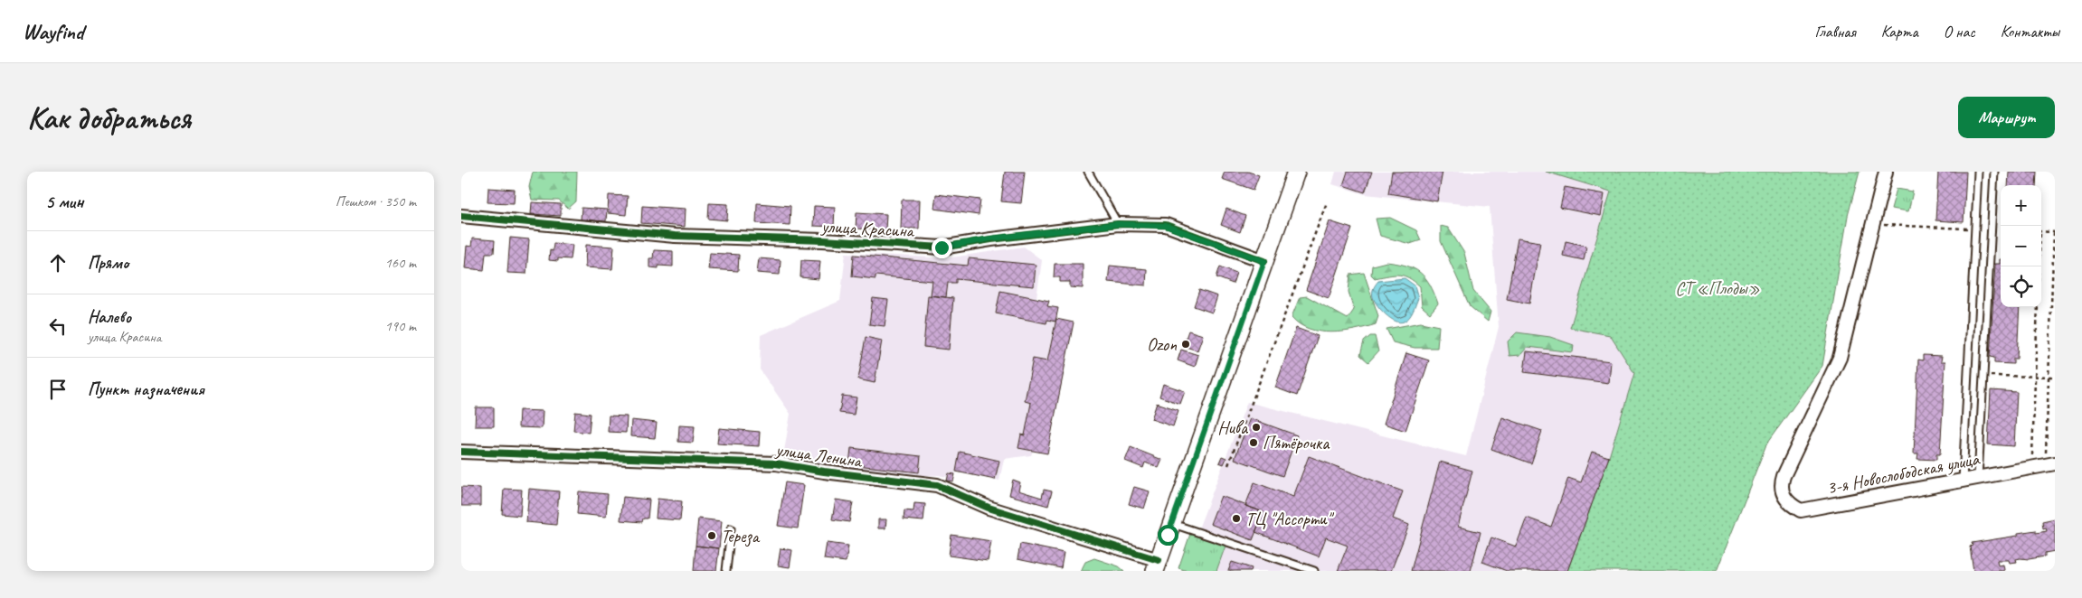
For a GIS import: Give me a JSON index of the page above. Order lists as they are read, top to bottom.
{
  "streets": {
    "street": ["улица Красина", "улица Ленина", "3-я Новослободская улица"]
  },
  "parks": ["СТ «Плоды»"],
  "places": [
    "Ozon",
    "Нива",
    "Пятёрочка",
    "ТЦ \"Ассорти\"",
    "Тереза"
  ],
  "page": {
    "header": "Wayfind",
    "nav": [
      "Главная",
      "Карта",
      "О нас",
      "Контакты"
    ],
    "buttons": "Маршрут",
    "title": "Как добраться",
    "heading": ["5 мин", "Пешком · 350 m"],
    "map_buttons": ["+", "−"],
    "list": [
      ["Прямо", "160 m"],
      ["Налево", "улица Красина", "190 m"],
      "Пункт назначения"
    ]
  }
}
